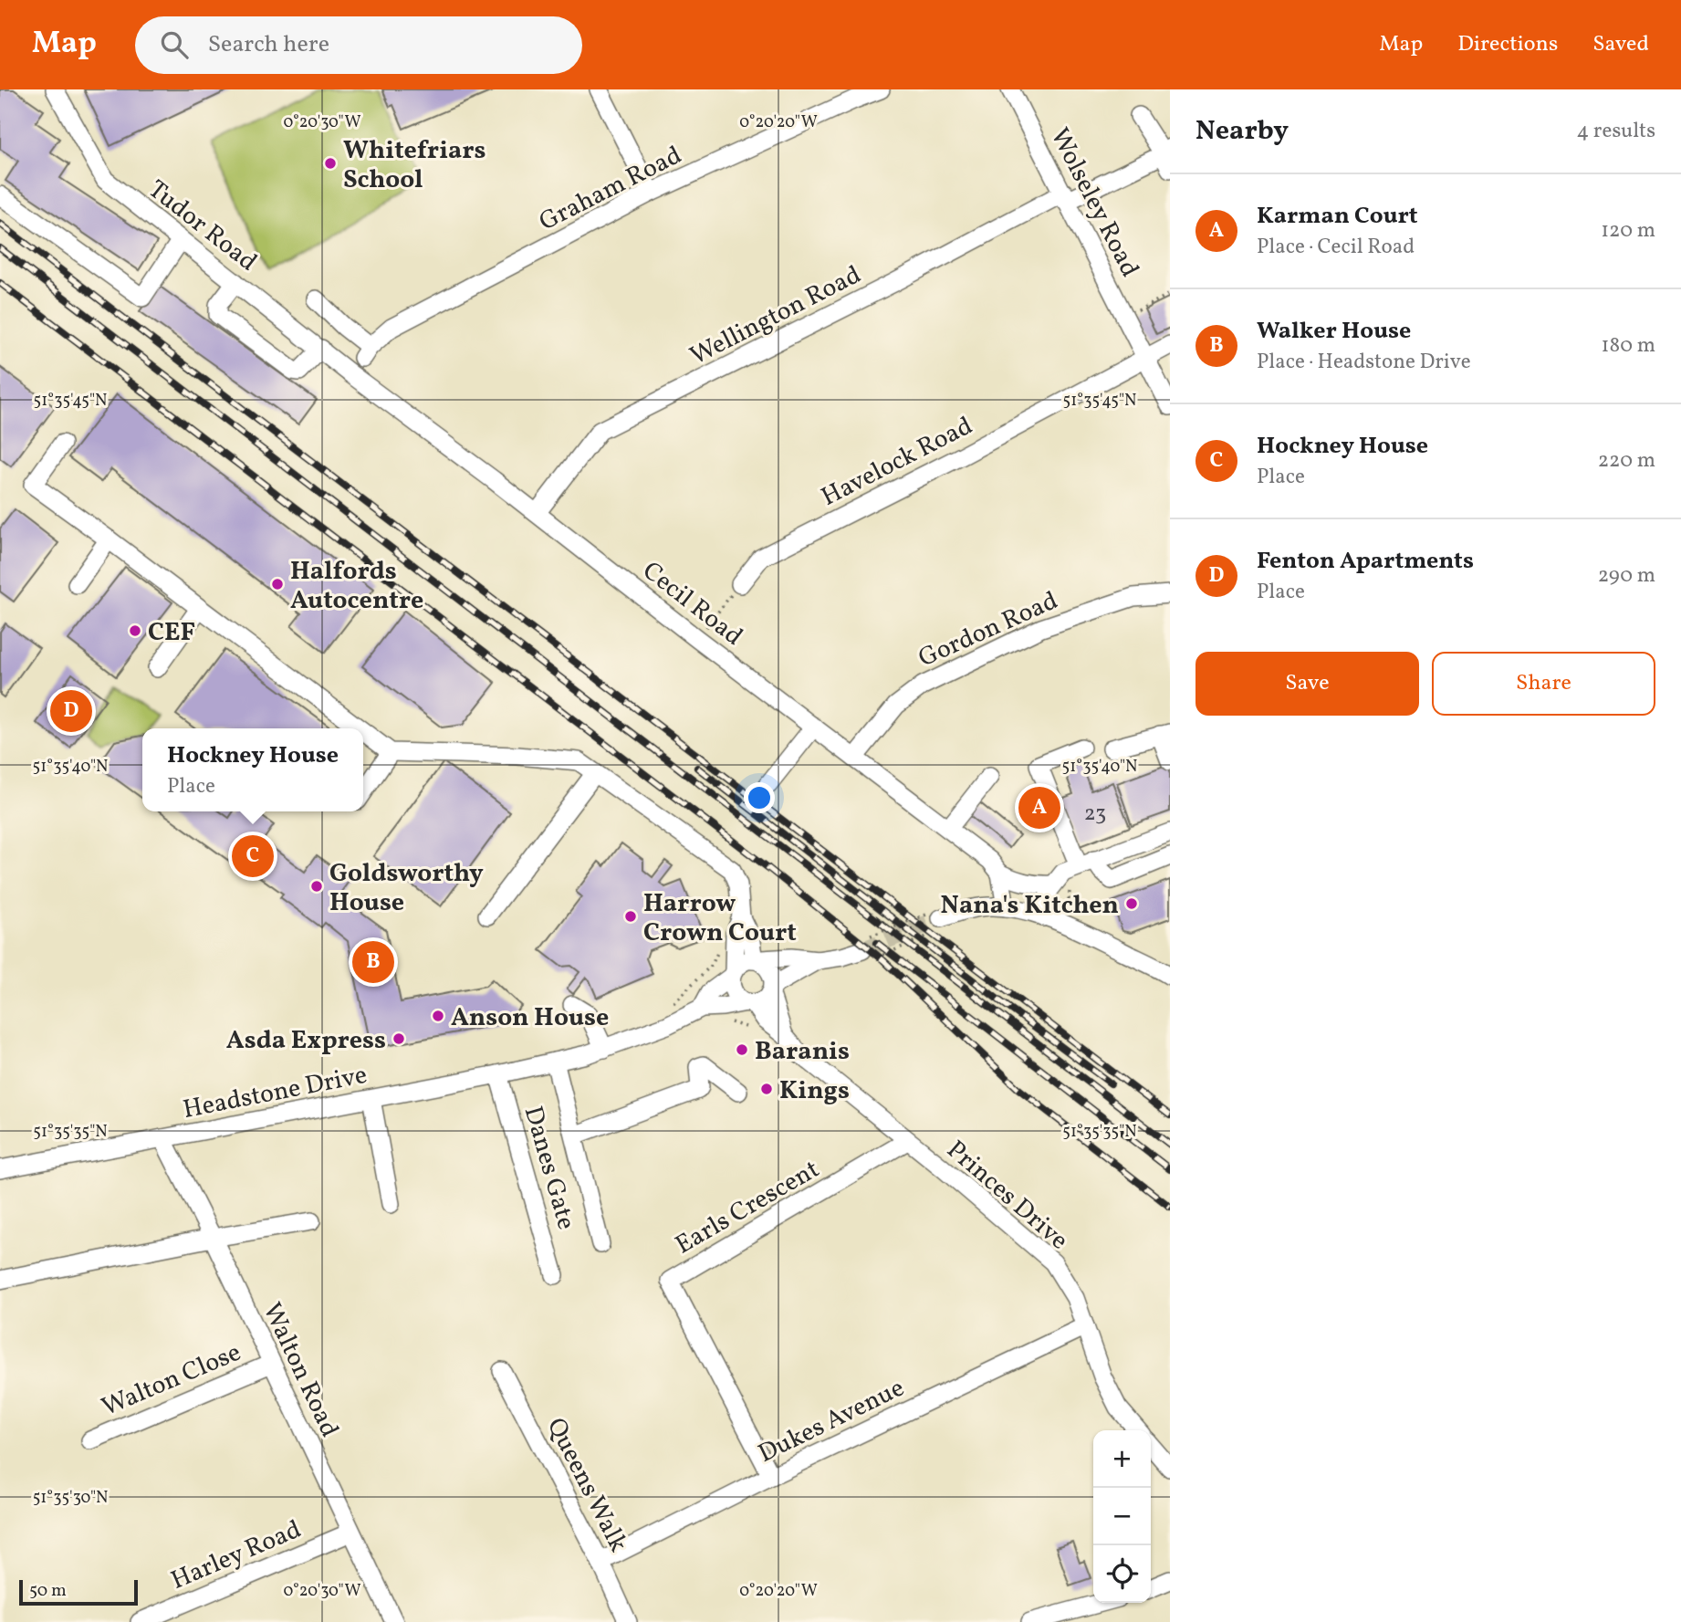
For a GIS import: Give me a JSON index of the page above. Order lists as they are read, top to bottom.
{
  "streets": {
    "street": [
      "Graham Road",
      "Wolseley Road",
      "Tudor Road",
      "Wellington Road",
      "Havelock Road",
      "Cecil Road",
      "Gordon Road",
      "Headstone Drive",
      "Danes Gate",
      "Princes Drive",
      "Earls Crescent",
      "Walton Road",
      "Walton Close",
      "Dukes Avenue",
      "Queens Walk",
      "Harley Road"
    ]
  },
  "crossings": [
    ["Wolseley Road", "Wellington Road"],
    ["Wolseley Road", "Havelock Road"],
    ["Tudor Road", "Cecil Road"],
    ["Wellington Road", "Cecil Road"],
    ["Cecil Road", "Gordon Road"],
    ["Headstone Drive", "Danes Gate"],
    ["Headstone Drive", "Princes Drive"],
    ["Headstone Drive", "Walton Road"],
    ["Princes Drive", "Earls Crescent"],
    ["Princes Drive", "Dukes Avenue"],
    ["Earls Crescent", "Dukes Avenue"],
    ["Walton Road", "Walton Close"],
    ["Walton Road", "Harley Road"],
    ["Dukes Avenue", "Queens Walk"]
  ],
  "places": [
    "Whitefriars School",
    "Halfords Autocentre",
    "CEF",
    "Goldsworthy House",
    "Nana's Kitchen",
    "Harrow Crown Court",
    "Anson House",
    "Asda Express",
    "Baranis",
    "Kings"
  ],
  "house_numbers": ["23"],
  "scale_bar": "50 m",
  "page": {
    "header": "Map",
    "search": "Search here",
    "nav": ["Map", "Directions", "Saved"],
    "heading": ["Nearby", "4 results"],
    "list": [
      {
        "mark": "A",
        "name": "Karman Court",
        "note": "Place · Cecil Road",
        "value": "120 m"
      },
      {
        "mark": "B",
        "name": "Walker House",
        "note": "Place · Headstone Drive",
        "value": "180 m"
      },
      {
        "mark": "C",
        "name": "Hockney House",
        "note": "Place",
        "value": "220 m"
      },
      {
        "mark": "D",
        "name": "Fenton Apartments",
        "note": "Place",
        "value": "290 m"
      }
    ],
    "buttons": ["Save", "Share"],
    "pins": [
      "D",
      "A",
      "C",
      "B"
    ],
    "popup": ["Hockney House", "Place"],
    "map_buttons": ["+", "−"],
    "scale": "50 m"
  },
  "coordinates": [
    "0°20'30\"W",
    "0°20'20\"W",
    "51°35'45\"N",
    "51°35'40\"N",
    "51°35'35\"N",
    "51°35'30\"N"
  ]
}
